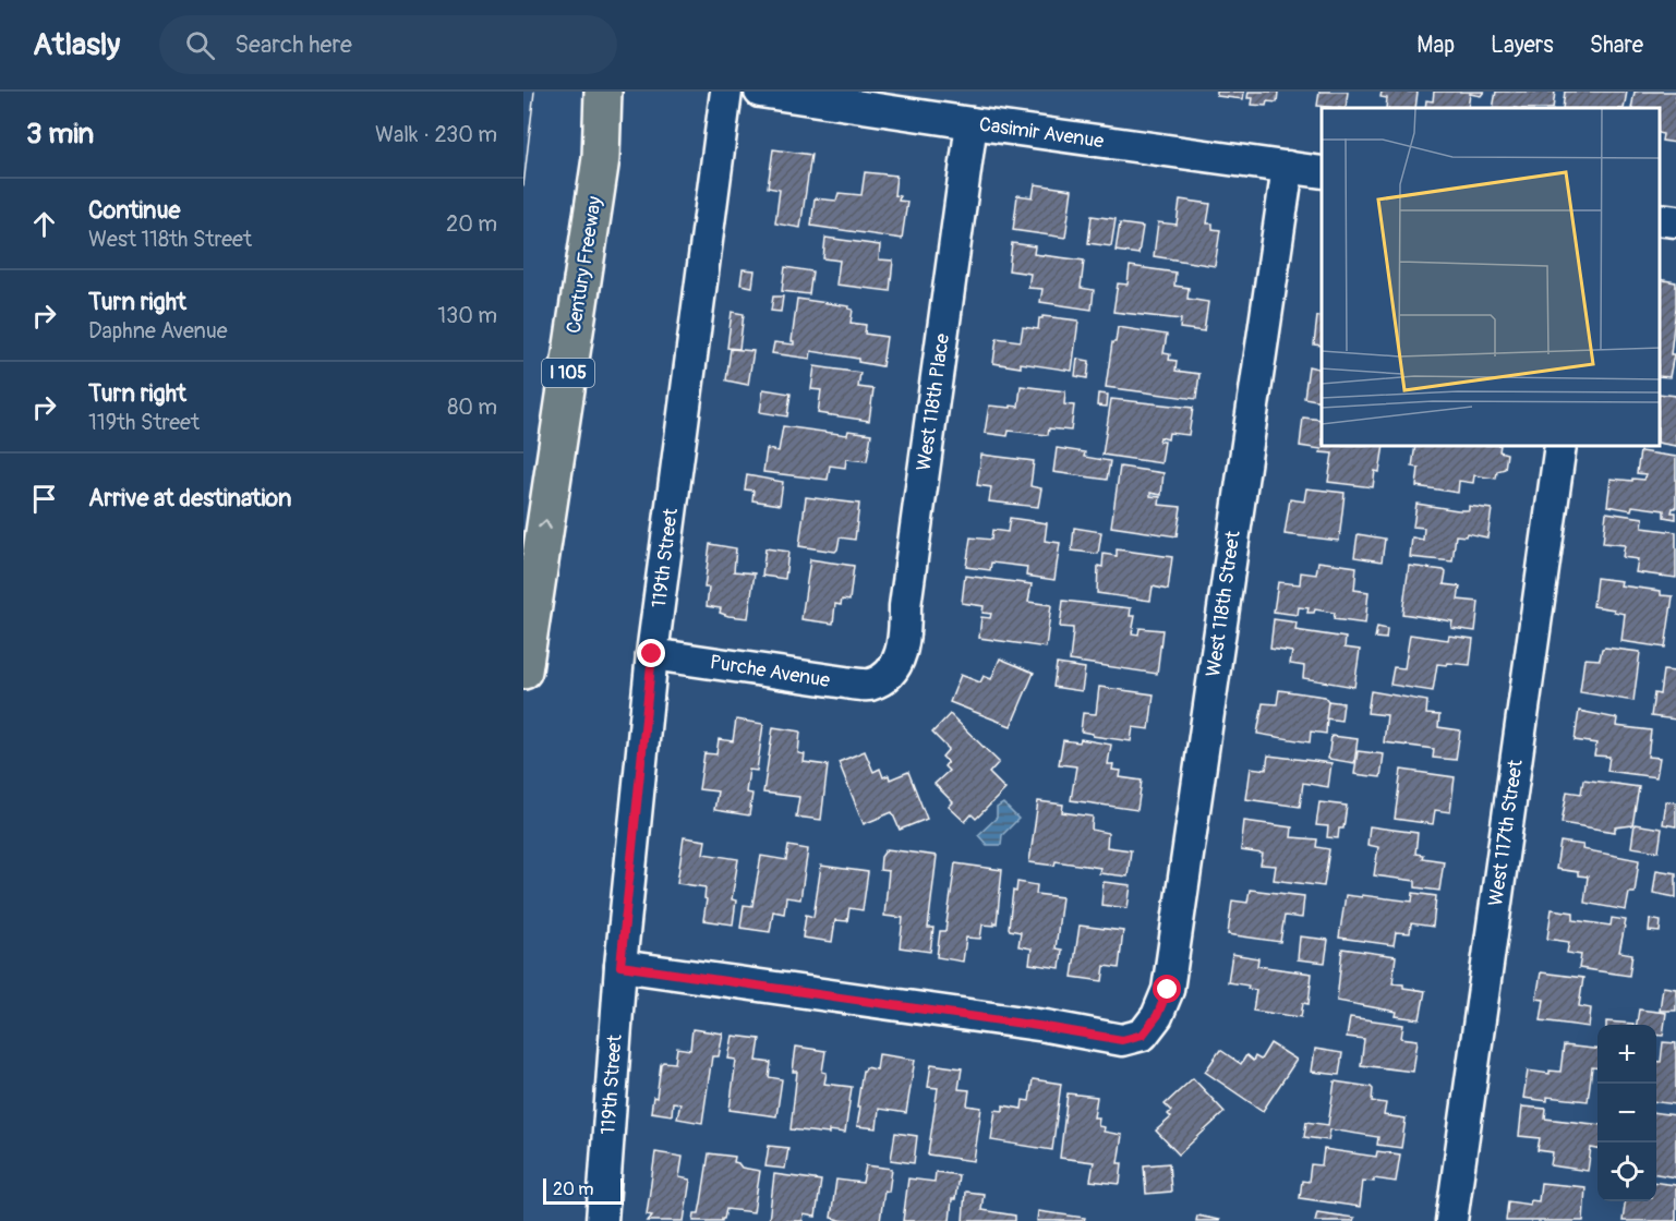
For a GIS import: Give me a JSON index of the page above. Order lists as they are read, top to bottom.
{
  "streets": {
    "highway": ["Century Freeway", "I 105"],
    "street": [
      "Casimir Avenue",
      "West 118th Place",
      "119th Street",
      "West 118th Street",
      "Purche Avenue",
      "West 117th Street"
    ]
  },
  "crossings": [
    ["Casimir Avenue", "West 118th Place"],
    ["Casimir Avenue", "West 118th Street"],
    ["West 118th Place", "Purche Avenue"],
    ["119th Street", "West 118th Street"],
    ["119th Street", "Purche Avenue"]
  ],
  "one_way": ["Century Freeway"],
  "scale_bar": "20 m",
  "page": {
    "header": "Atlasly",
    "search": "Search here",
    "nav": ["Map", "Layers", "Share"],
    "heading": ["3 min", "Walk · 230 m"],
    "list": [
      ["Continue", "West 118th Street", "20 m"],
      ["Turn right", "Daphne Avenue", "130 m"],
      ["Turn right", "119th Street", "80 m"],
      "Arrive at destination"
    ],
    "map_buttons": ["+", "−"],
    "scale": "20 m"
  }
}
